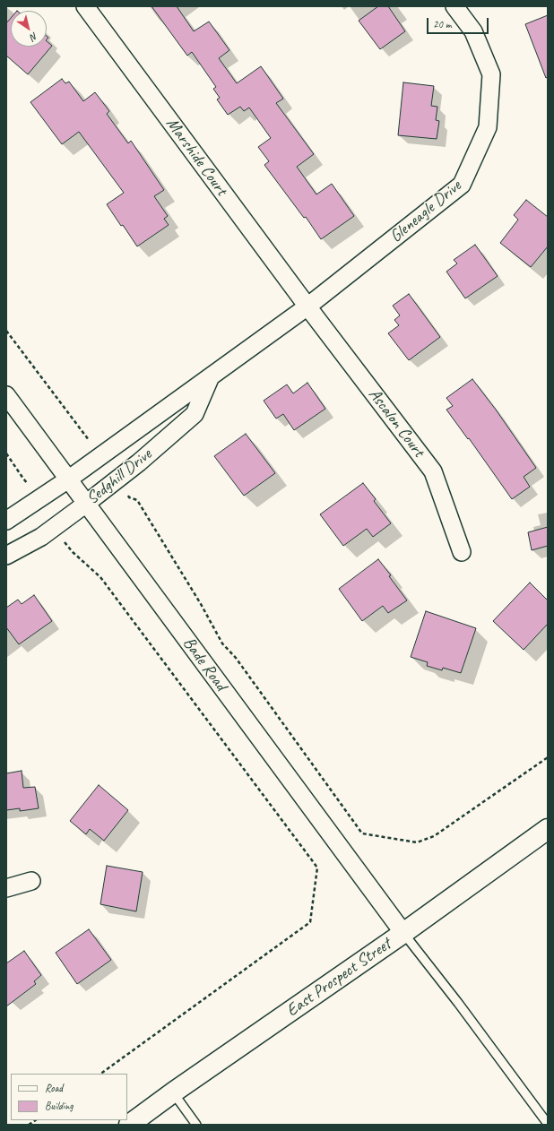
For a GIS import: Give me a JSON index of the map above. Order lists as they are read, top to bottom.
{
  "streets": {
    "street": [
      "Marshide Court",
      "Gleneagle Drive",
      "Ascalon Court",
      "Sedghill Drive",
      "Bade Road",
      "East Prospect Street"
    ]
  },
  "crossings": [
    ["Marshide Court", "Gleneagle Drive"],
    ["Marshide Court", "Ascalon Court"],
    ["Marshide Court", "Sedghill Drive"],
    ["Gleneagle Drive", "Ascalon Court"],
    ["Gleneagle Drive", "Sedghill Drive"],
    ["Ascalon Court", "Sedghill Drive"],
    ["Sedghill Drive", "Bade Road"],
    ["Bade Road", "East Prospect Street"]
  ],
  "legend": ["Road", "Building"],
  "scale_bar": "20 m",
  "north": "bottom right"
}
